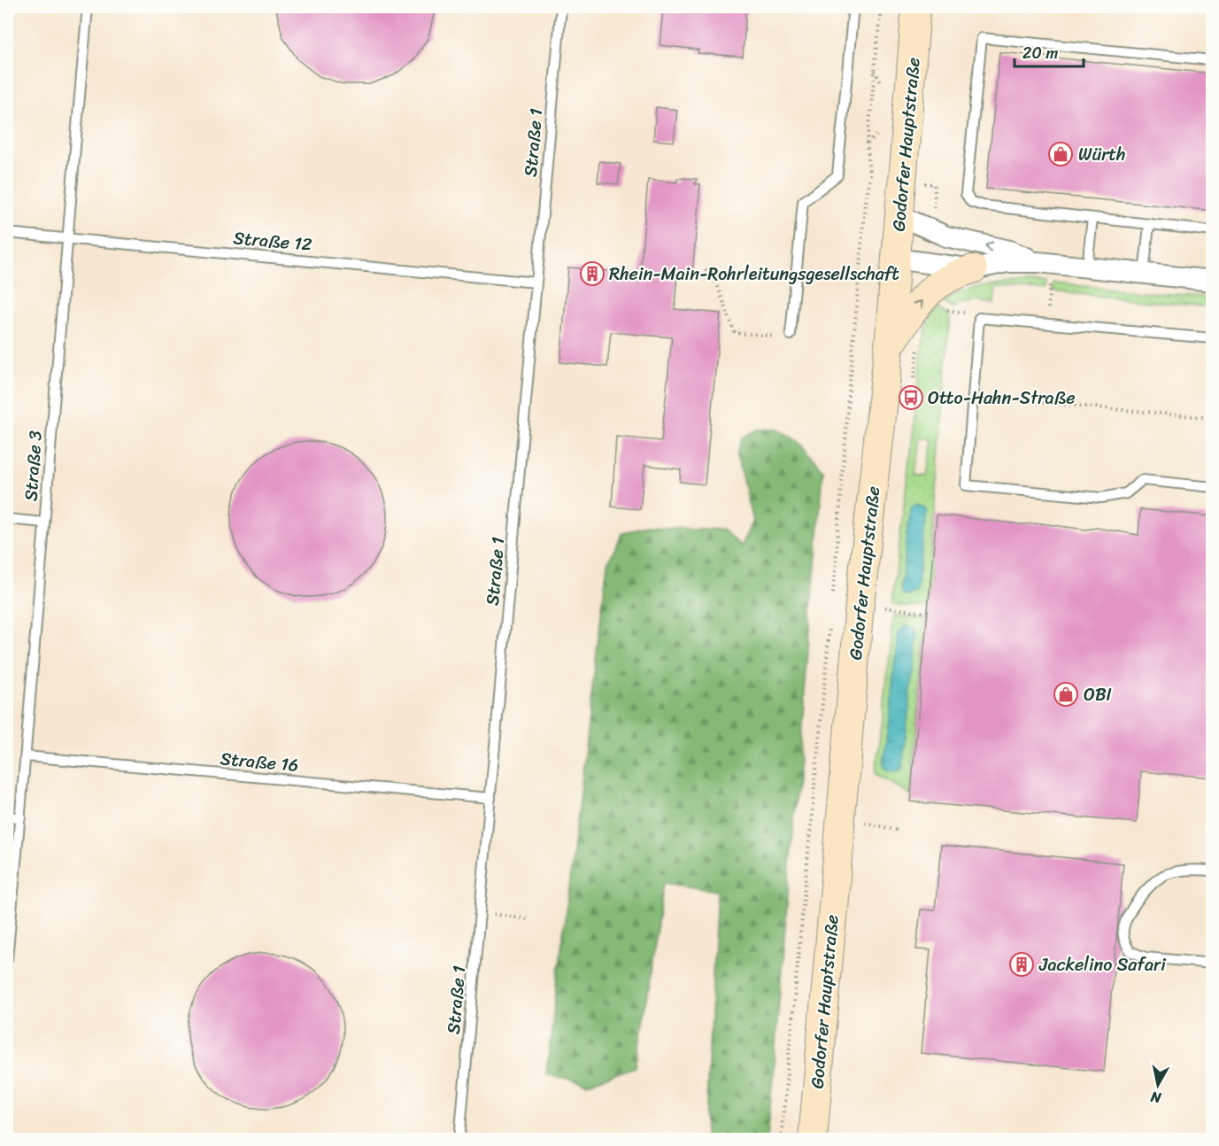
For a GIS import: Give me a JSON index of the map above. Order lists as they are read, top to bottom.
{
  "streets": {
    "main road": ["Godorfer Hauptstraße"],
    "lane": [
      "Straße 1",
      "Straße 12",
      "Straße 3",
      "Straße 16"
    ]
  },
  "crossings": [
    ["Straße 1", "Straße 12"],
    ["Straße 1", "Straße 16"],
    ["Straße 12", "Straße 3"],
    ["Straße 3", "Straße 16"]
  ],
  "places": {
    "shop": ["Würth", "OBI"],
    "building": ["Rhein-Main-Rohrleitungsgesellschaft", "Jackelino Safari"],
    "bus stop": ["Otto-Hahn-Straße"]
  },
  "scale_bar": "20 m",
  "north": "bottom"
}
